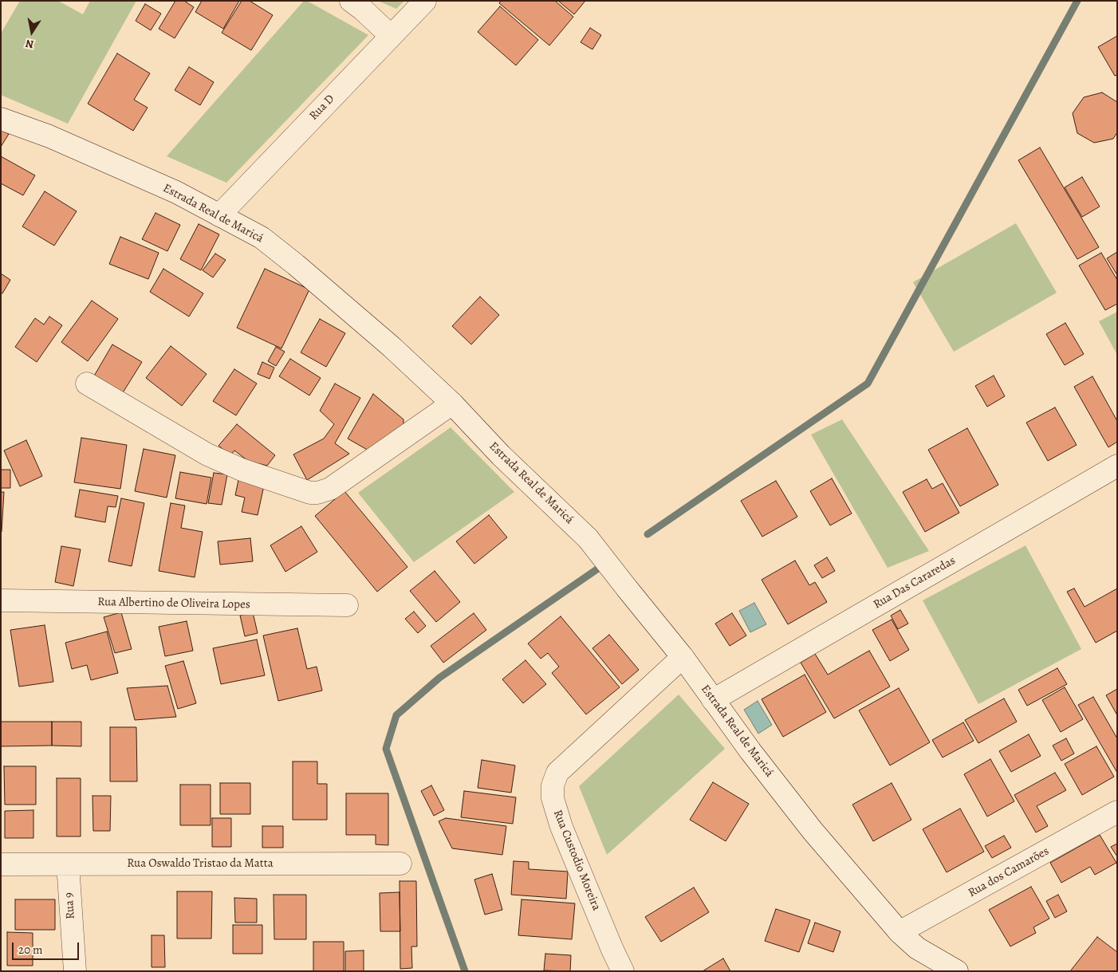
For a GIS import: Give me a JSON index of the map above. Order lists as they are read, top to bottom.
{
  "streets": {
    "street": [
      "Rua D",
      "Estrada Real de Maricá",
      "Rua Das Cararedas",
      "Rua Albertino de Oliveira Lopes",
      "Rua Custodio Moreira",
      "Rua Oswaldo Tristao da Matta",
      "Rua dos Camarões",
      "Rua 9"
    ]
  },
  "crossings": [
    ["Rua D", "Estrada Real de Maricá"],
    ["Estrada Real de Maricá", "Rua Das Cararedas"],
    ["Estrada Real de Maricá", "Rua Custodio Moreira"],
    ["Estrada Real de Maricá", "Rua dos Camarões"],
    ["Rua Oswaldo Tristao da Matta", "Rua 9"]
  ],
  "scale_bar": "20 m",
  "north": "bottom"
}
